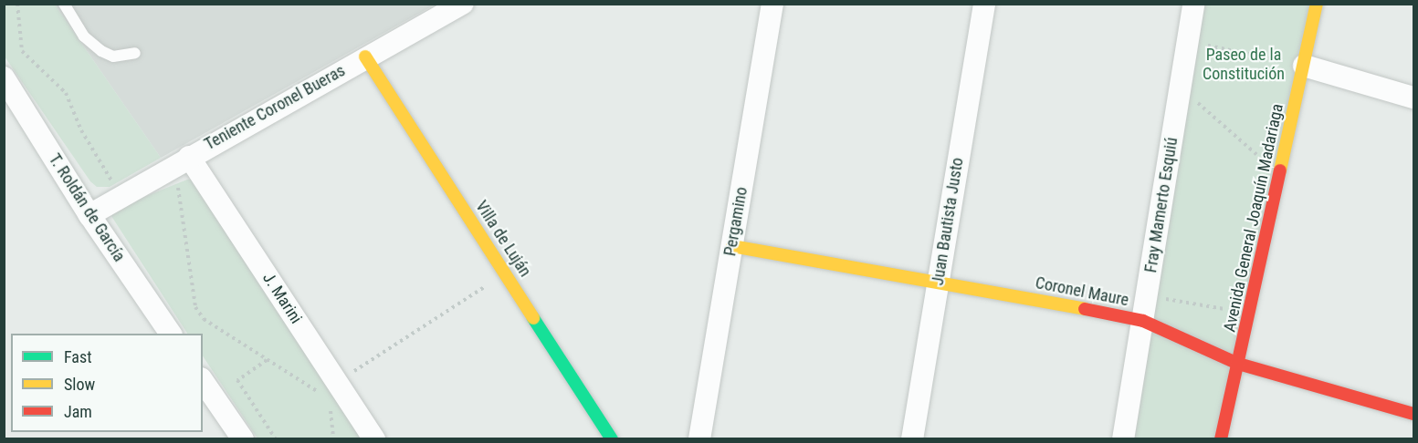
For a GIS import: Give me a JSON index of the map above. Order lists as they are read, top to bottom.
{
  "streets": {
    "street": [
      "Teniente Coronel Bueras",
      "Fray Mamerto Esquiú",
      "T. Roldán de García",
      "Avenida General Joaquín Madariaga",
      "Pergamino",
      "Juan Bautista Justo",
      "Villa de Luján",
      "Coronel Maure",
      "J. Marini"
    ]
  },
  "crossings": [
    ["Teniente Coronel Bueras", "T. Roldán de García"],
    ["Teniente Coronel Bueras", "Villa de Luján"],
    ["Teniente Coronel Bueras", "J. Marini"],
    ["Fray Mamerto Esquiú", "Coronel Maure"],
    ["Avenida General Joaquín Madariaga", "Coronel Maure"],
    ["Pergamino", "Coronel Maure"],
    ["Juan Bautista Justo", "Coronel Maure"]
  ],
  "parks": ["Paseo de la Constitución"],
  "legend": ["Fast", "Slow", "Jam"]
}
